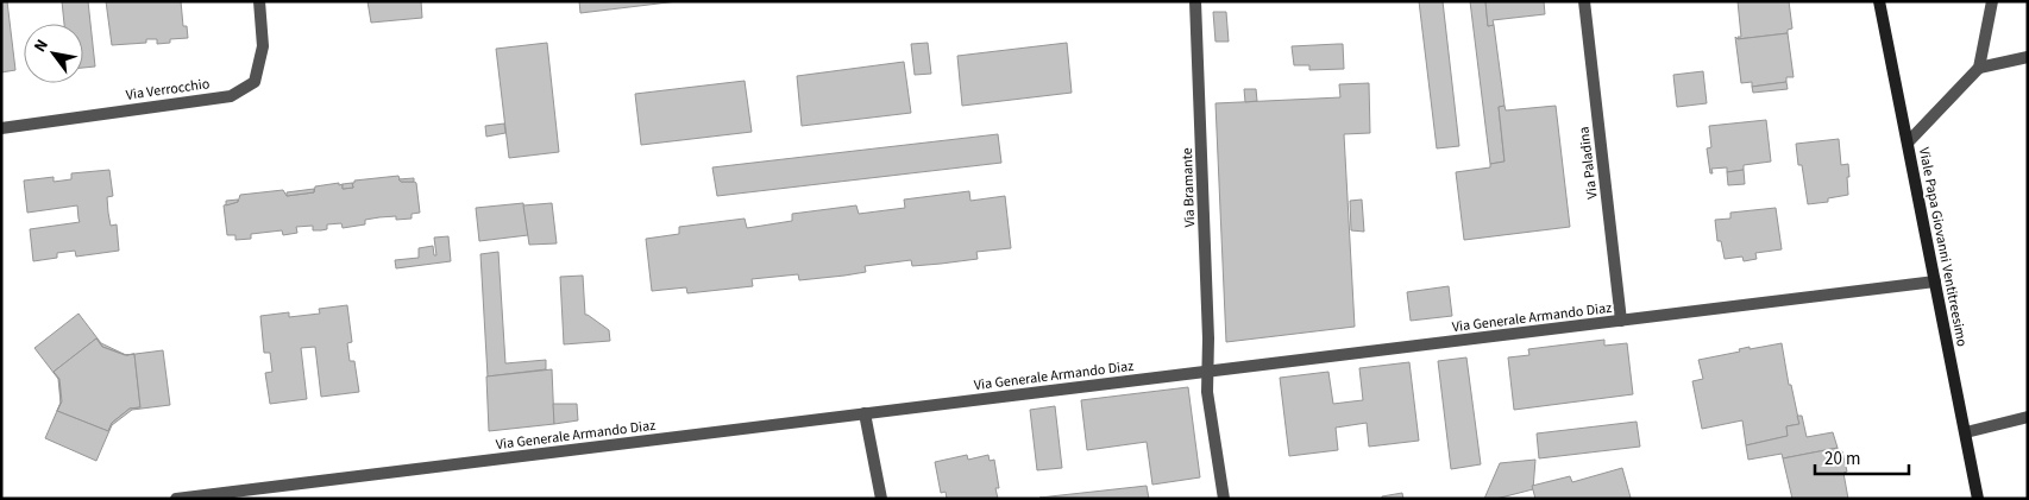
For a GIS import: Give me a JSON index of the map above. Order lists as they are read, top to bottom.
{
  "streets": {
    "street": [
      "Via Verrocchio",
      "Via Paladina",
      "Via Bramante",
      "Viale Papa Giovanni Ventitreesimo",
      "Via Generale Armando Diaz"
    ]
  },
  "crossings": [
    ["Via Paladina", "Via Generale Armando Diaz"],
    ["Via Bramante", "Via Generale Armando Diaz"],
    ["Viale Papa Giovanni Ventitreesimo", "Via Generale Armando Diaz"]
  ],
  "scale_bar": "20 m",
  "north": "top left"
}
